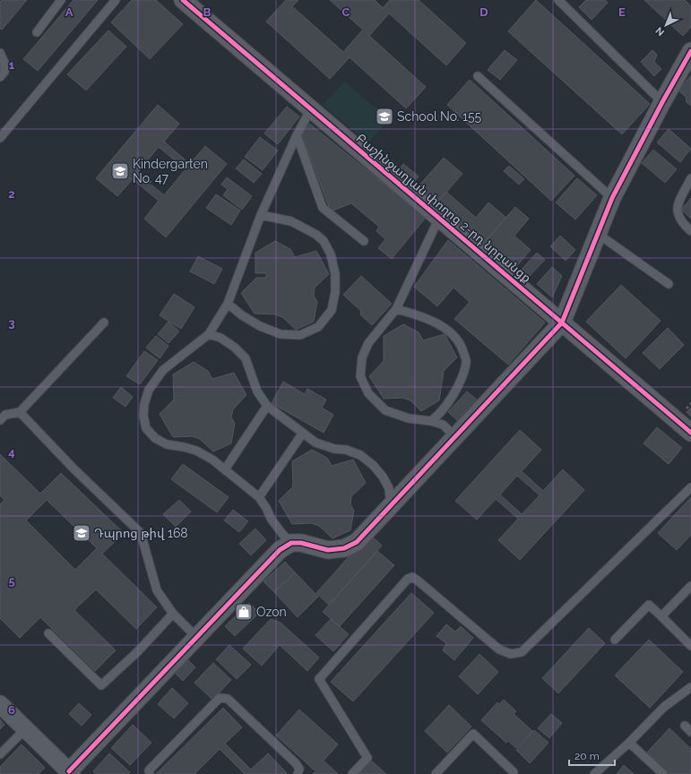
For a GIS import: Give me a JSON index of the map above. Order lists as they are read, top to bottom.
{
  "streets": {
    "street": ["Բաշինջաղյան փողոց 2-րդ նրբանցք"]
  },
  "places": {
    "school or university": ["School No. 155", "Kindergarten No. 47", "Դպրոց թիվ 168"],
    "shop": ["Ozon"]
  },
  "scale_bar": "20 m",
  "north": "bottom left",
  "grid": {
    "columns": [
      "A",
      "B",
      "C",
      "D",
      "E"
    ],
    "rows": [
      "1",
      "2",
      "3",
      "4",
      "5",
      "6"
    ]
  }
}
